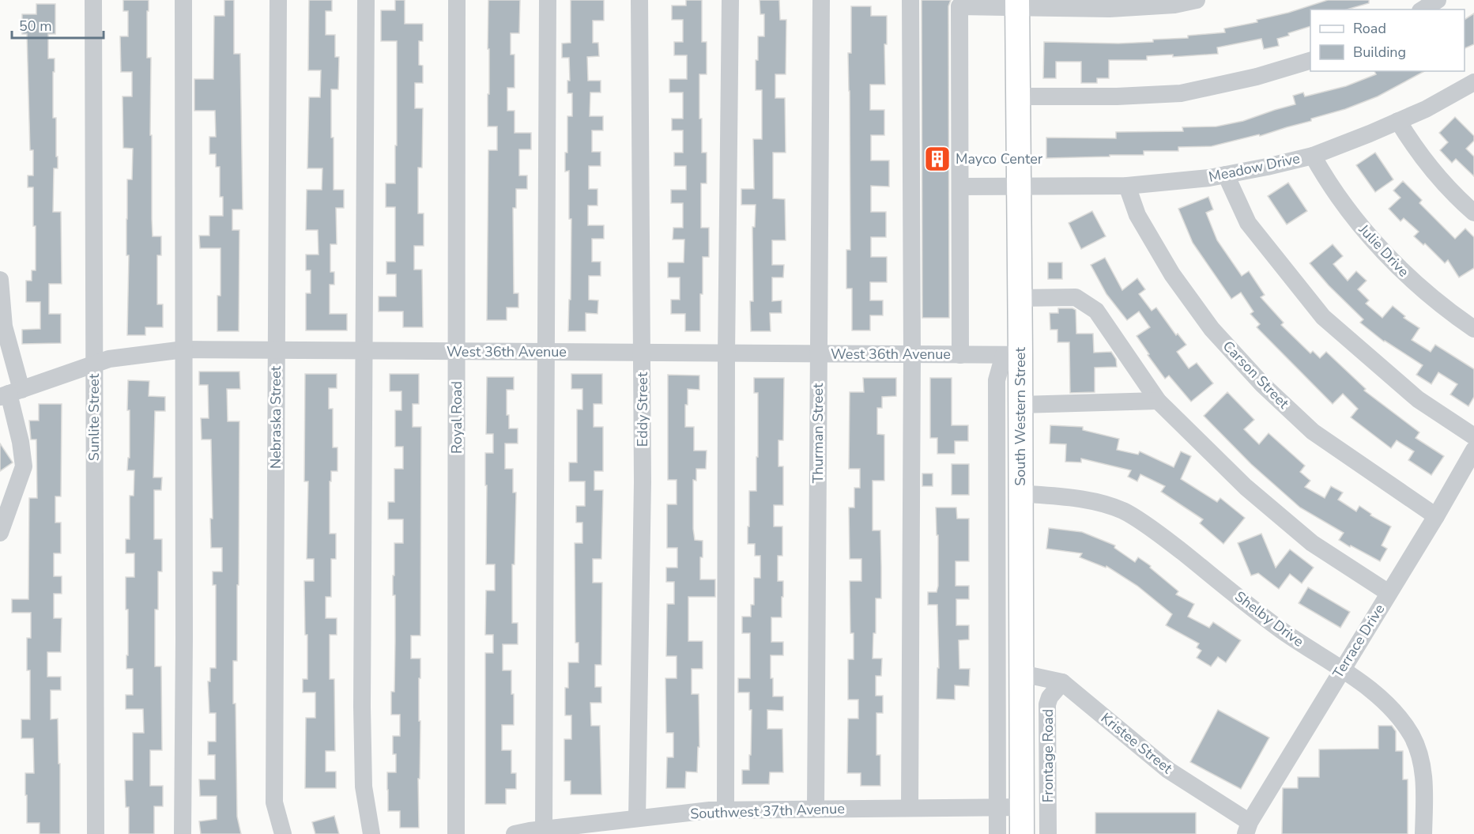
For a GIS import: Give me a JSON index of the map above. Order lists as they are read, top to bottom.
{
  "streets": {
    "main road": ["South Western Street"],
    "street": [
      "Meadow Drive",
      "Julie Drive",
      "West 36th Avenue",
      "Carson Street",
      "Eddy Street",
      "Sunlite Street",
      "Nebraska Street",
      "Royal Road",
      "Thurman Street",
      "Shelby Drive",
      "Terrace Drive",
      "Kristee Street",
      "Frontage Road",
      "Southwest 37th Avenue"
    ]
  },
  "crossings": [
    ["Meadow Drive", "Julie Drive"],
    ["Meadow Drive", "Carson Street"],
    ["Meadow Drive", "South Western Street"],
    ["West 36th Avenue", "Eddy Street"],
    ["West 36th Avenue", "South Western Street"],
    ["West 36th Avenue", "Sunlite Street"],
    ["West 36th Avenue", "Nebraska Street"],
    ["West 36th Avenue", "Royal Road"],
    ["West 36th Avenue", "Thurman Street"],
    ["Carson Street", "Terrace Drive"],
    ["Eddy Street", "Southwest 37th Avenue"],
    ["South Western Street", "Shelby Drive"],
    ["South Western Street", "Kristee Street"],
    ["South Western Street", "Southwest 37th Avenue"],
    ["Thurman Street", "Southwest 37th Avenue"],
    ["Shelby Drive", "Terrace Drive"],
    ["Terrace Drive", "Kristee Street"],
    ["Kristee Street", "Frontage Road"]
  ],
  "places": {
    "building": ["Mayco Center"]
  },
  "legend": ["Road", "Building"],
  "scale_bar": "50 m"
}
